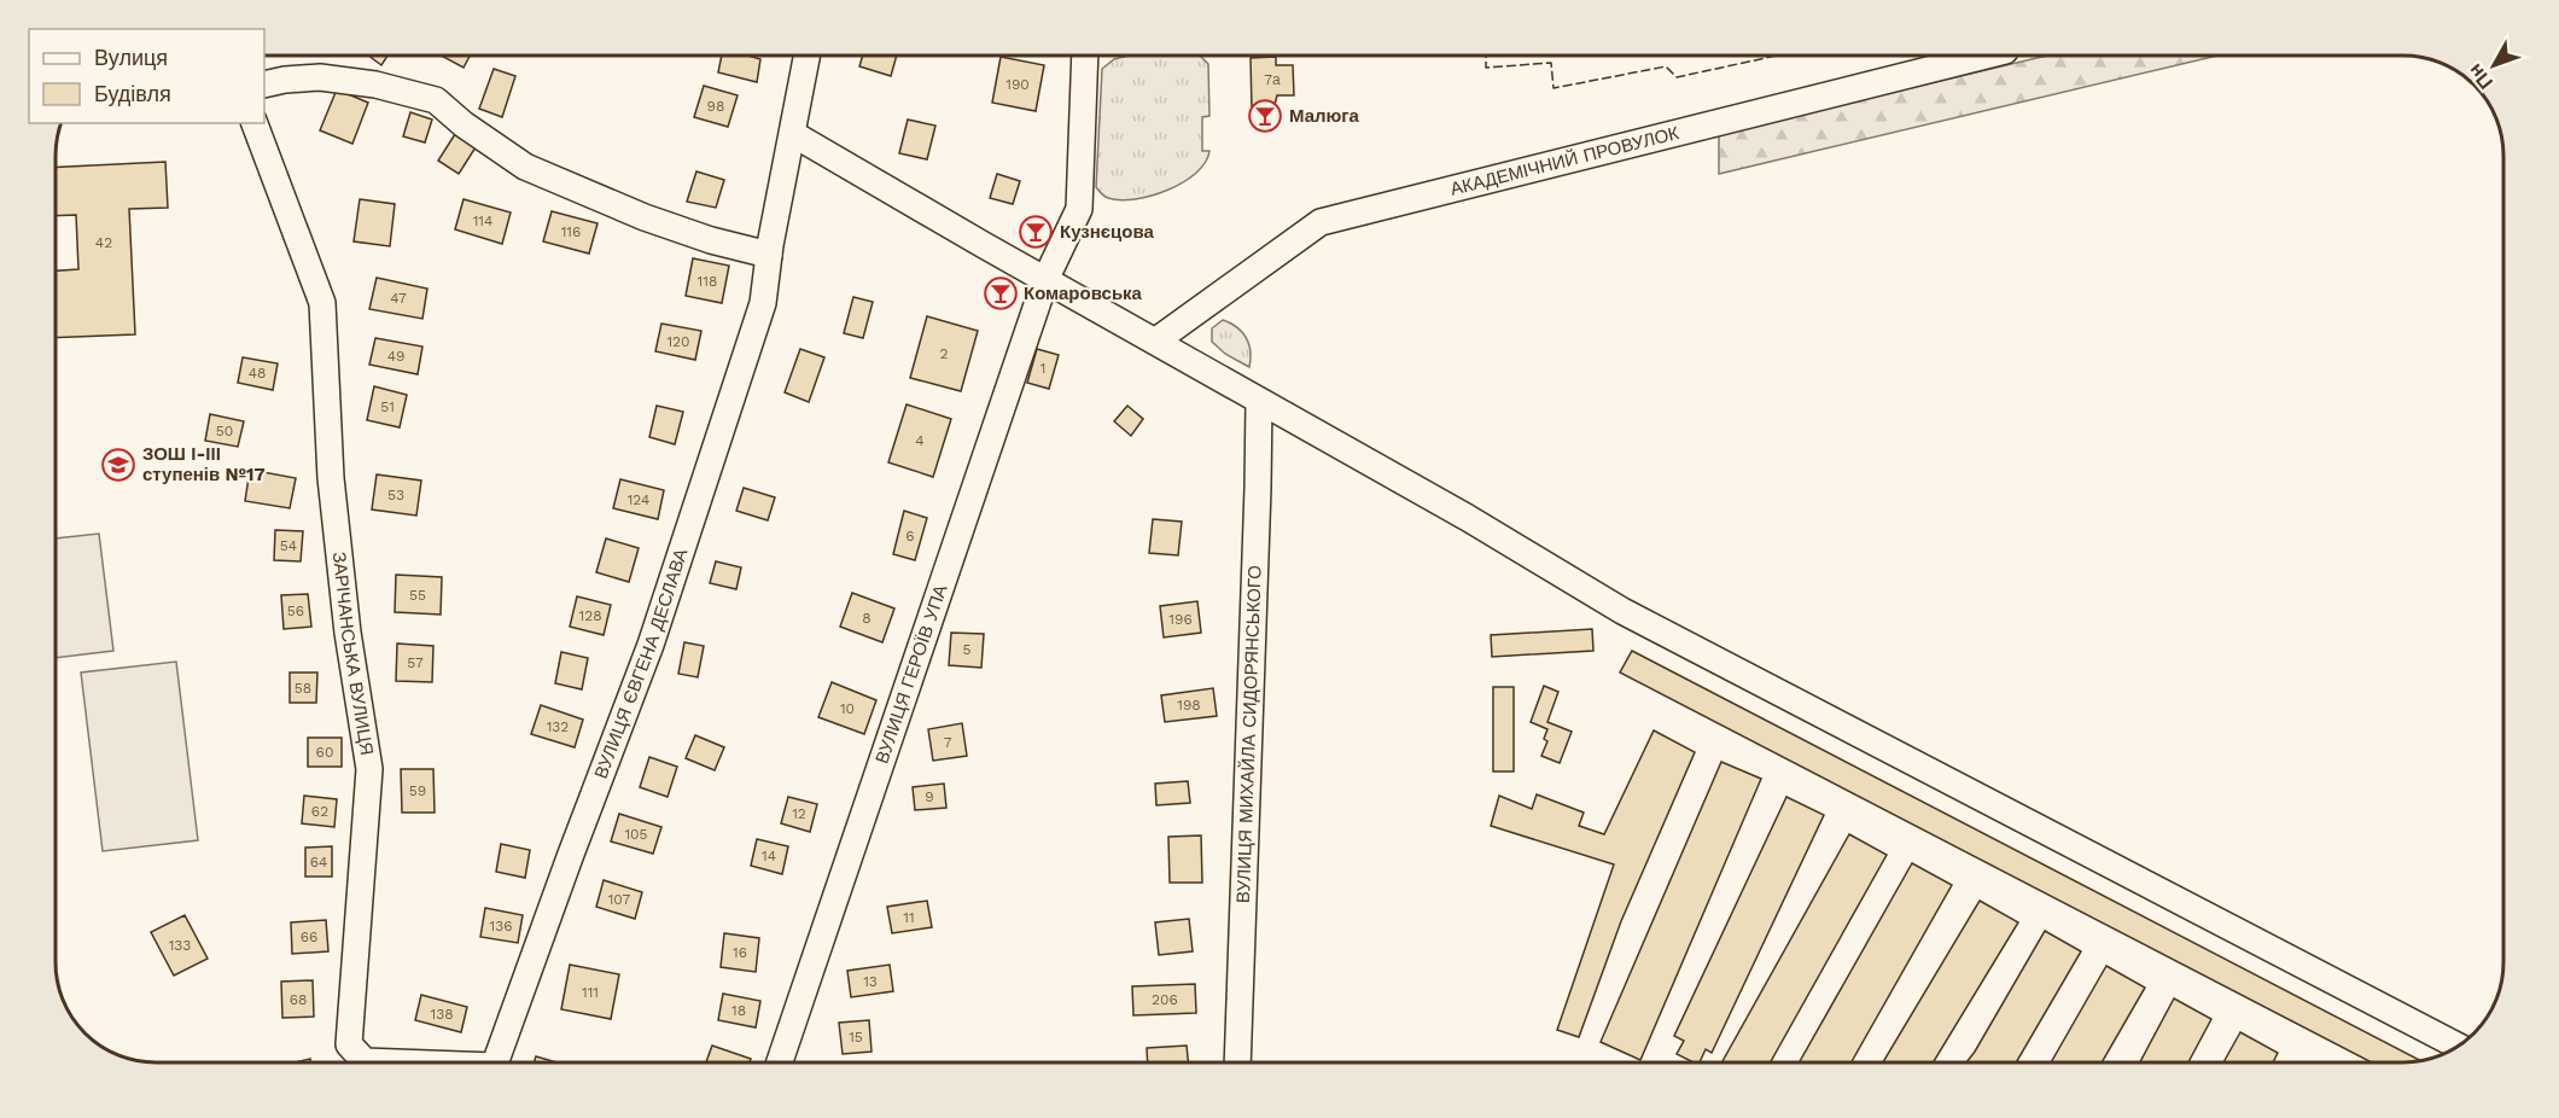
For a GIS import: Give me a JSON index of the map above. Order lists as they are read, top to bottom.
{
  "streets": {
    "street": [
      "АКАДЕМІЧНИЙ ПРОВУЛОК",
      "ЗАРІЧАНСЬКА ВУЛИЦЯ",
      "ВУЛИЦЯ ЄВГЕНА ДЕСЛАВА",
      "ВУЛИЦЯ ГЕРОЇВ УПА",
      "ВУЛИЦЯ МИХАЙЛА СИДОРЯНСЬКОГО"
    ]
  },
  "places": {
    "bar": ["Малюга", "Кузнєцова", "Комаровська"],
    "school or university": ["ЗОШ І-ІІІ ступенів №17"]
  },
  "house_numbers": [
    "7а",
    "190",
    "98",
    "114",
    "116",
    "42",
    "118",
    "47",
    "120",
    "2",
    "49",
    "1",
    "48",
    "51",
    "50",
    "4",
    "53",
    "124",
    "6",
    "54",
    "55",
    "56",
    "128",
    "8",
    "196",
    "5",
    "57",
    "58",
    "198",
    "10",
    "132",
    "7",
    "60",
    "59",
    "9",
    "62",
    "12",
    "105",
    "14",
    "64",
    "107",
    "11",
    "136",
    "66",
    "133",
    "16",
    "13",
    "111",
    "68",
    "206",
    "18",
    "138",
    "15"
  ],
  "legend": ["Вулиця", "Будівля"],
  "north": "bottom left"
}
